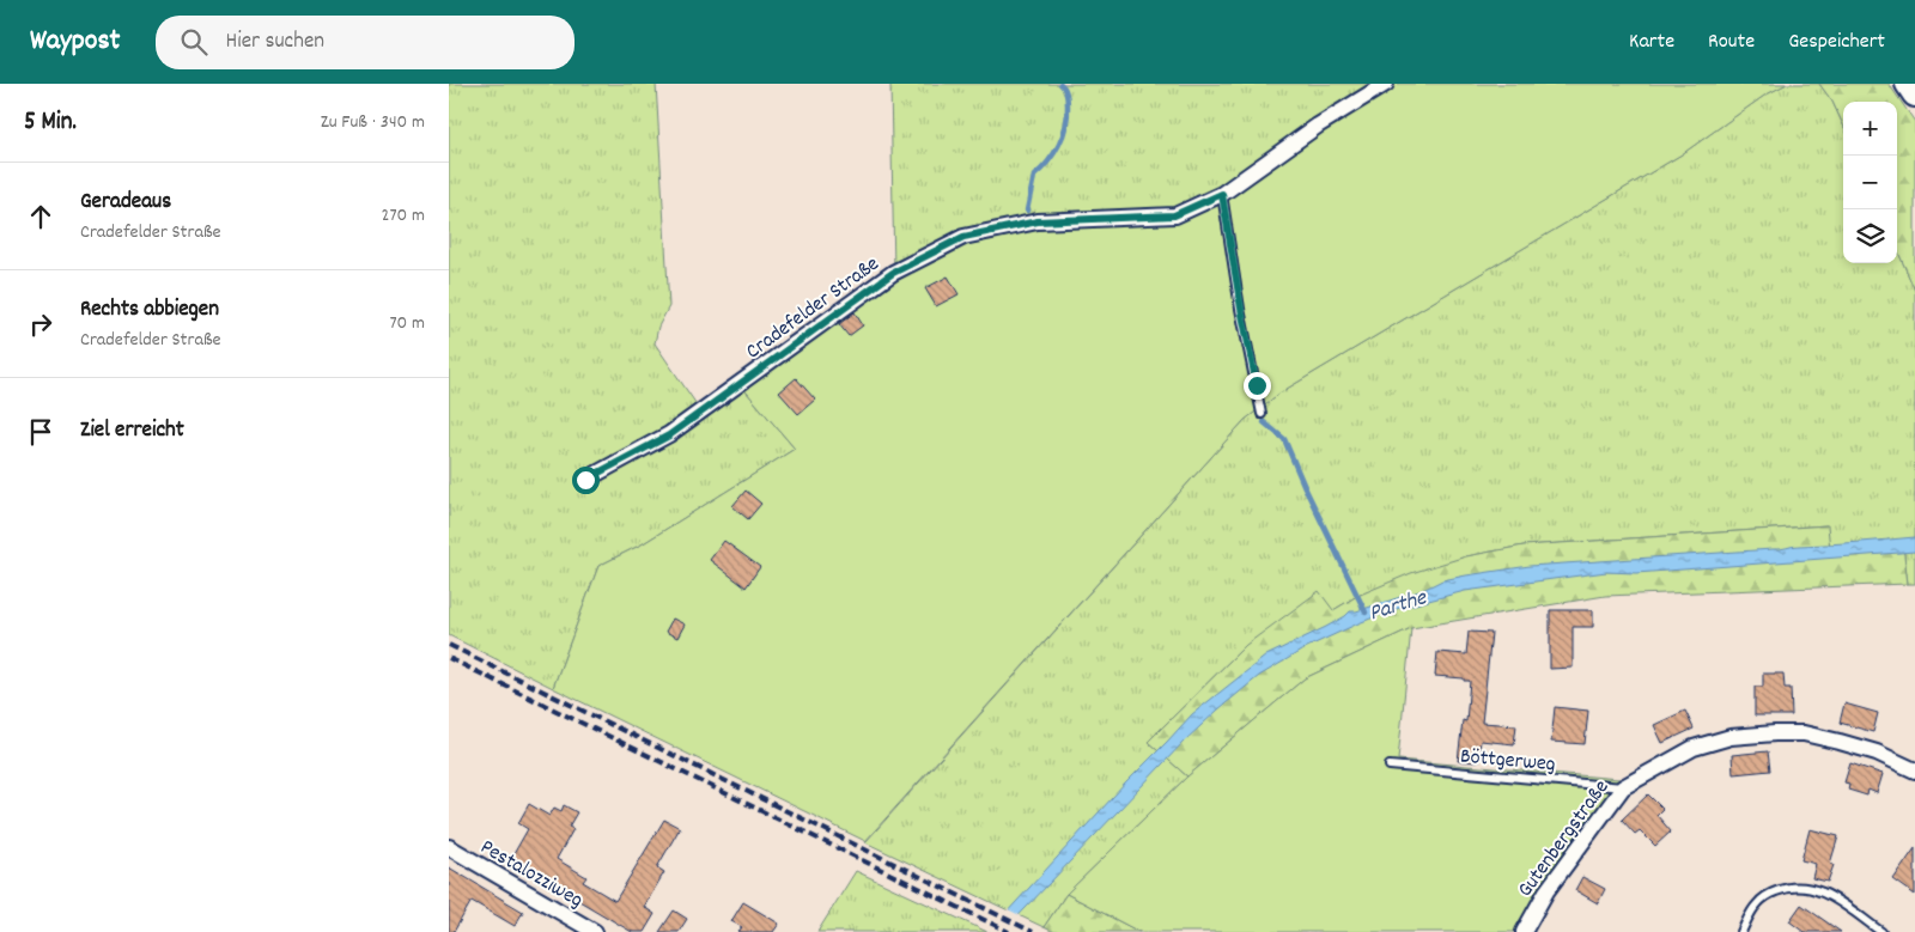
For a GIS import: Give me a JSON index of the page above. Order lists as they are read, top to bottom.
{
  "streets": {
    "street": ["Cradefelder Straße", "Gutenbergstraße", "Pestalozziweg"],
    "lane": ["Böttgerweg"]
  },
  "crossings": [
    ["Böttgerweg", "Gutenbergstraße"]
  ],
  "water": ["Parthe"],
  "page": {
    "header": "Waypost",
    "search": "Hier suchen",
    "nav": ["Karte", "Route", "Gespeichert"],
    "heading": ["5 Min.", "Zu Fuß · 340 m"],
    "map_buttons": ["+", "−"],
    "list": [
      ["Geradeaus", "Cradefelder Straße", "270 m"],
      ["Rechts abbiegen", "Cradefelder Straße", "70 m"],
      "Ziel erreicht"
    ]
  }
}
